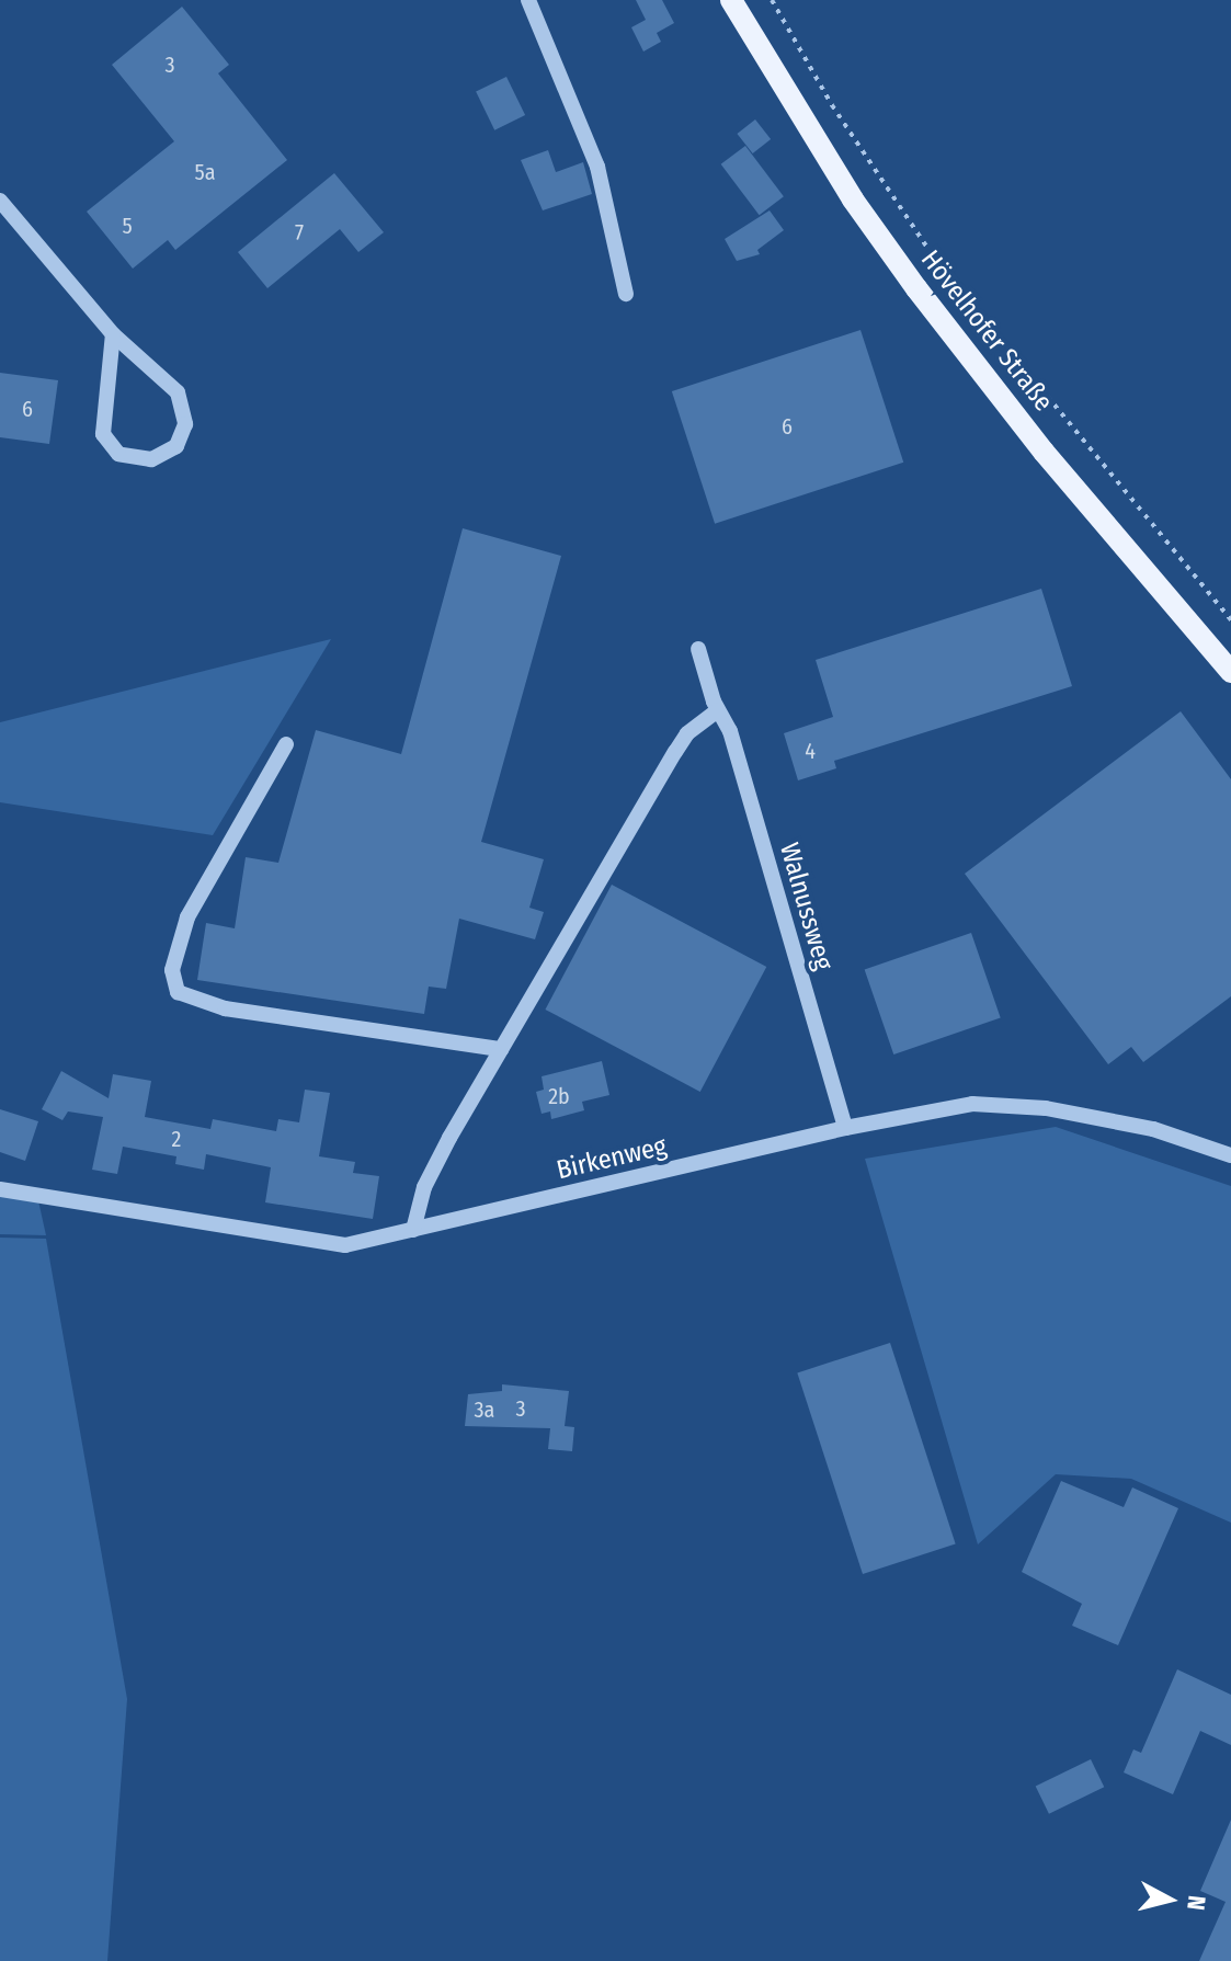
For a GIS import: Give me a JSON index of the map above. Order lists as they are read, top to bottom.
{
  "streets": {
    "main road": ["Hövelhofer Straße"],
    "street": ["Walnussweg", "Birkenweg"]
  },
  "crossings": [
    ["Walnussweg", "Birkenweg"]
  ],
  "house_numbers": [
    "3",
    "5a",
    "5",
    "7",
    "6",
    "6",
    "4",
    "2b",
    "2",
    "3",
    "3a"
  ],
  "north": "right"
}
